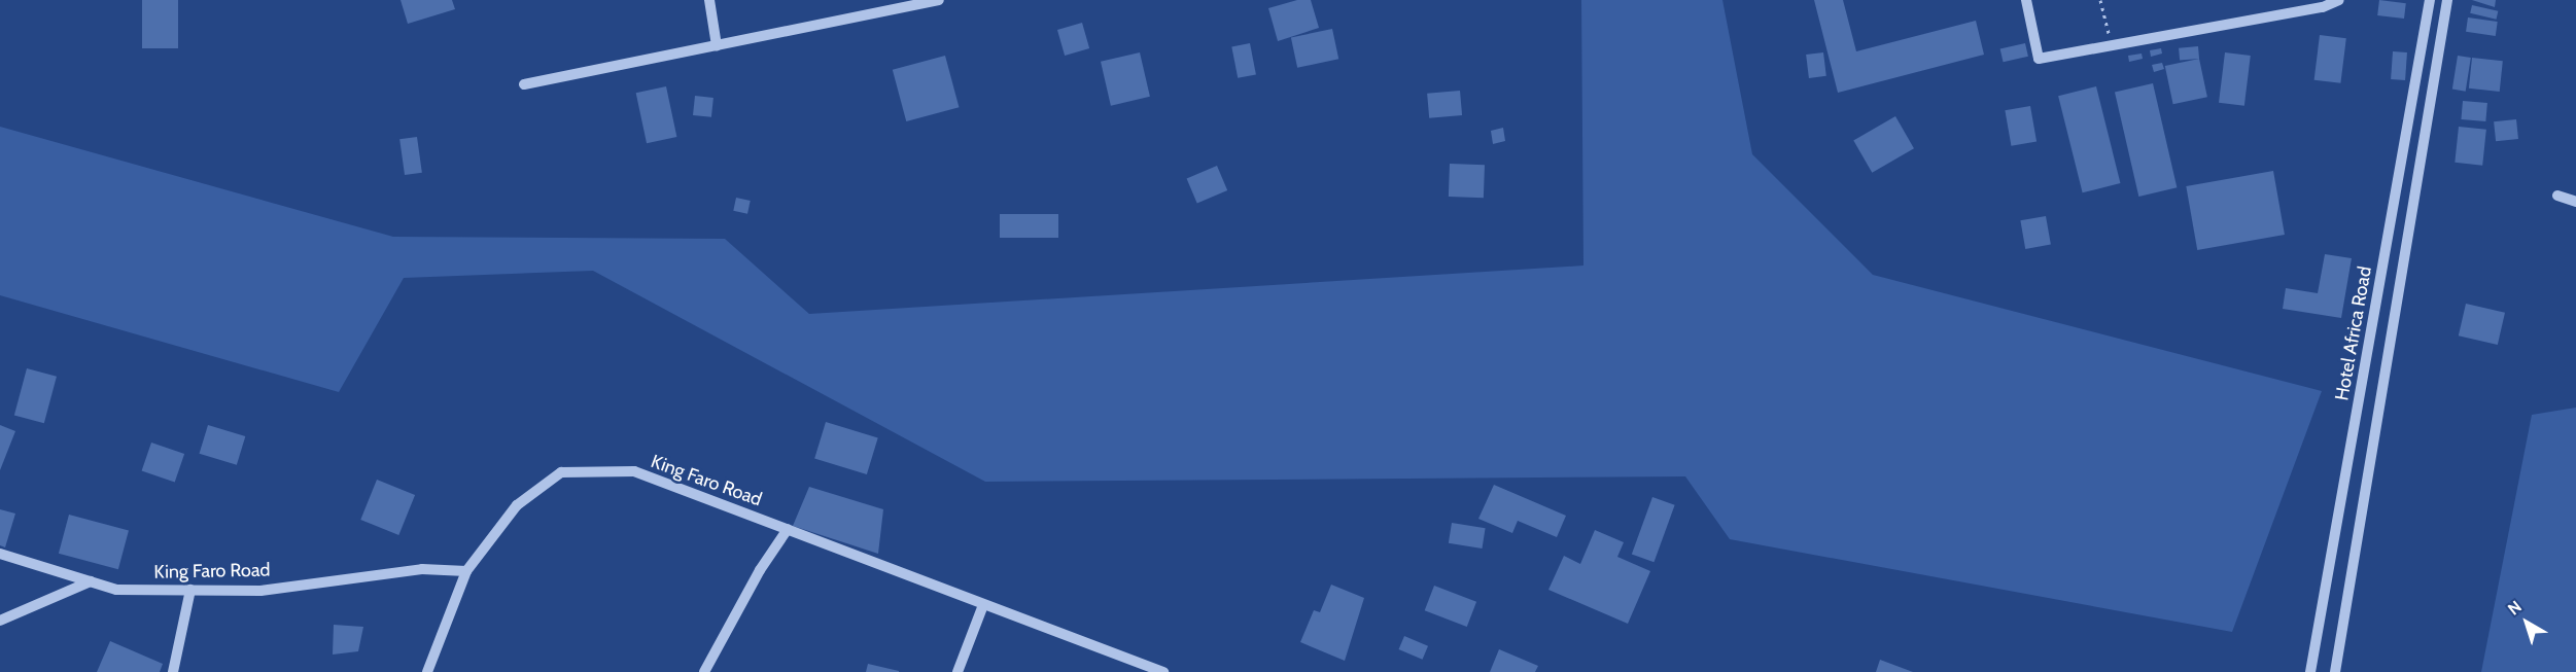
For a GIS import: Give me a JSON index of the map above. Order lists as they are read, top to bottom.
{
  "streets": {
    "street": ["Hotel Africa Road", "King Faro Road"]
  },
  "north": "top left"
}
